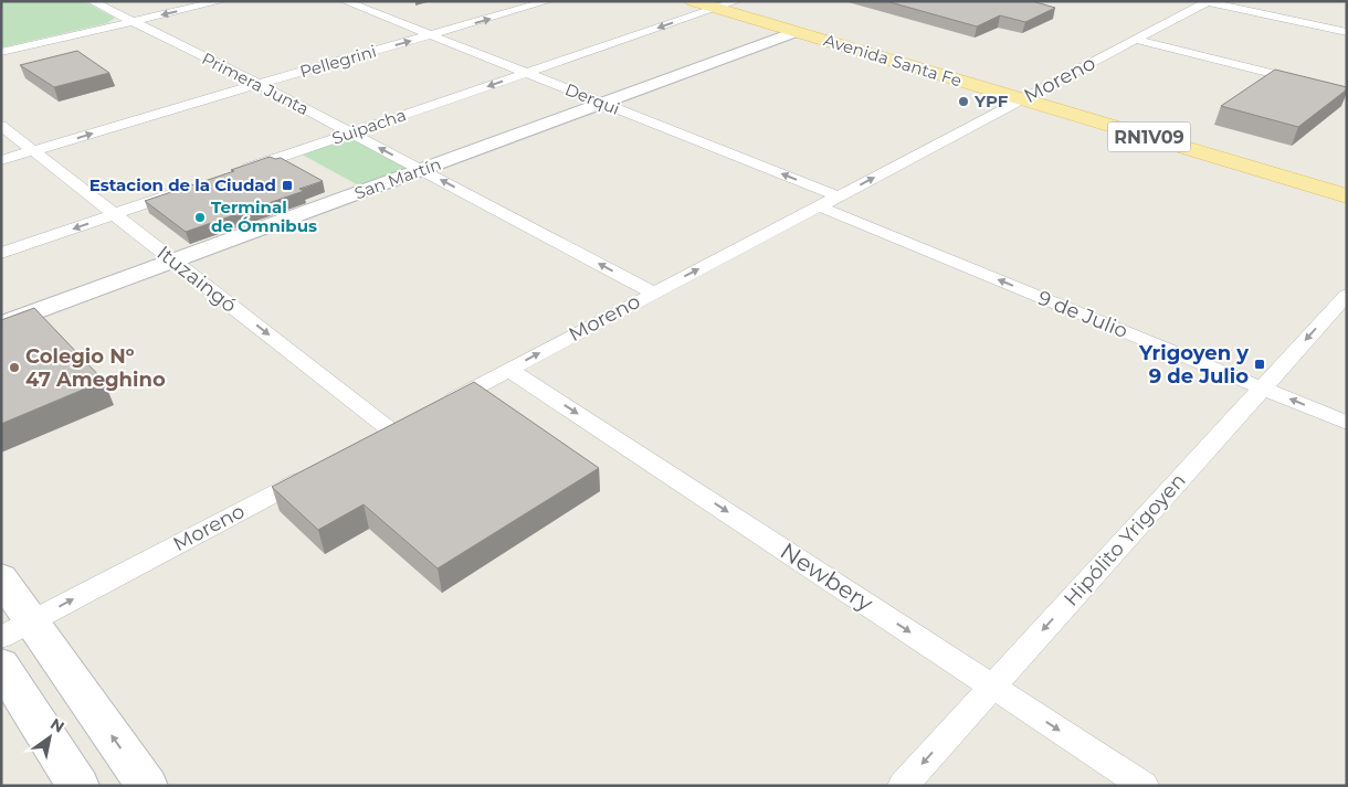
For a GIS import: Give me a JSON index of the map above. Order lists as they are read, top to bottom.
{
  "streets": {
    "main road": ["Avenida Santa Fe", "RN1V09", "San Martín"],
    "street": [
      "Pellegrini",
      "Moreno",
      "Primera Junta",
      "Derqui",
      "Suipacha",
      "Ituzaingó",
      "9 de Julio",
      "Hipólito Yrigoyen",
      "Newbery"
    ]
  },
  "crossings": [
    ["Avenida Santa Fe", "Moreno"],
    ["Avenida Santa Fe", "Suipacha"],
    ["Avenida Santa Fe", "San Martín"],
    ["Pellegrini", "Primera Junta"],
    ["Pellegrini", "Derqui"],
    ["Pellegrini", "Ituzaingó"],
    ["Moreno", "Primera Junta"],
    ["Moreno", "Derqui"],
    ["Moreno", "9 de Julio"],
    ["Moreno", "Newbery"],
    ["Primera Junta", "Suipacha"],
    ["Primera Junta", "San Martín"],
    ["Derqui", "Suipacha"],
    ["Derqui", "San Martín"],
    ["San Martín", "Ituzaingó"],
    ["9 de Julio", "Hipólito Yrigoyen"],
    ["Hipólito Yrigoyen", "Newbery"]
  ],
  "one_way": [
    "Moreno",
    "Primera Junta",
    "Derqui",
    "Suipacha",
    "Ituzaingó",
    "9 de Julio",
    "Hipólito Yrigoyen",
    "Newbery"
  ],
  "places": {
    "other": ["YPF", "Terminal de Ómnibus", "Colegio Nº 47 Ameghino"],
    "transit": ["Estacion de la Ciudad", "Yrigoyen y 9 de Julio"]
  },
  "north": "top right"
}
